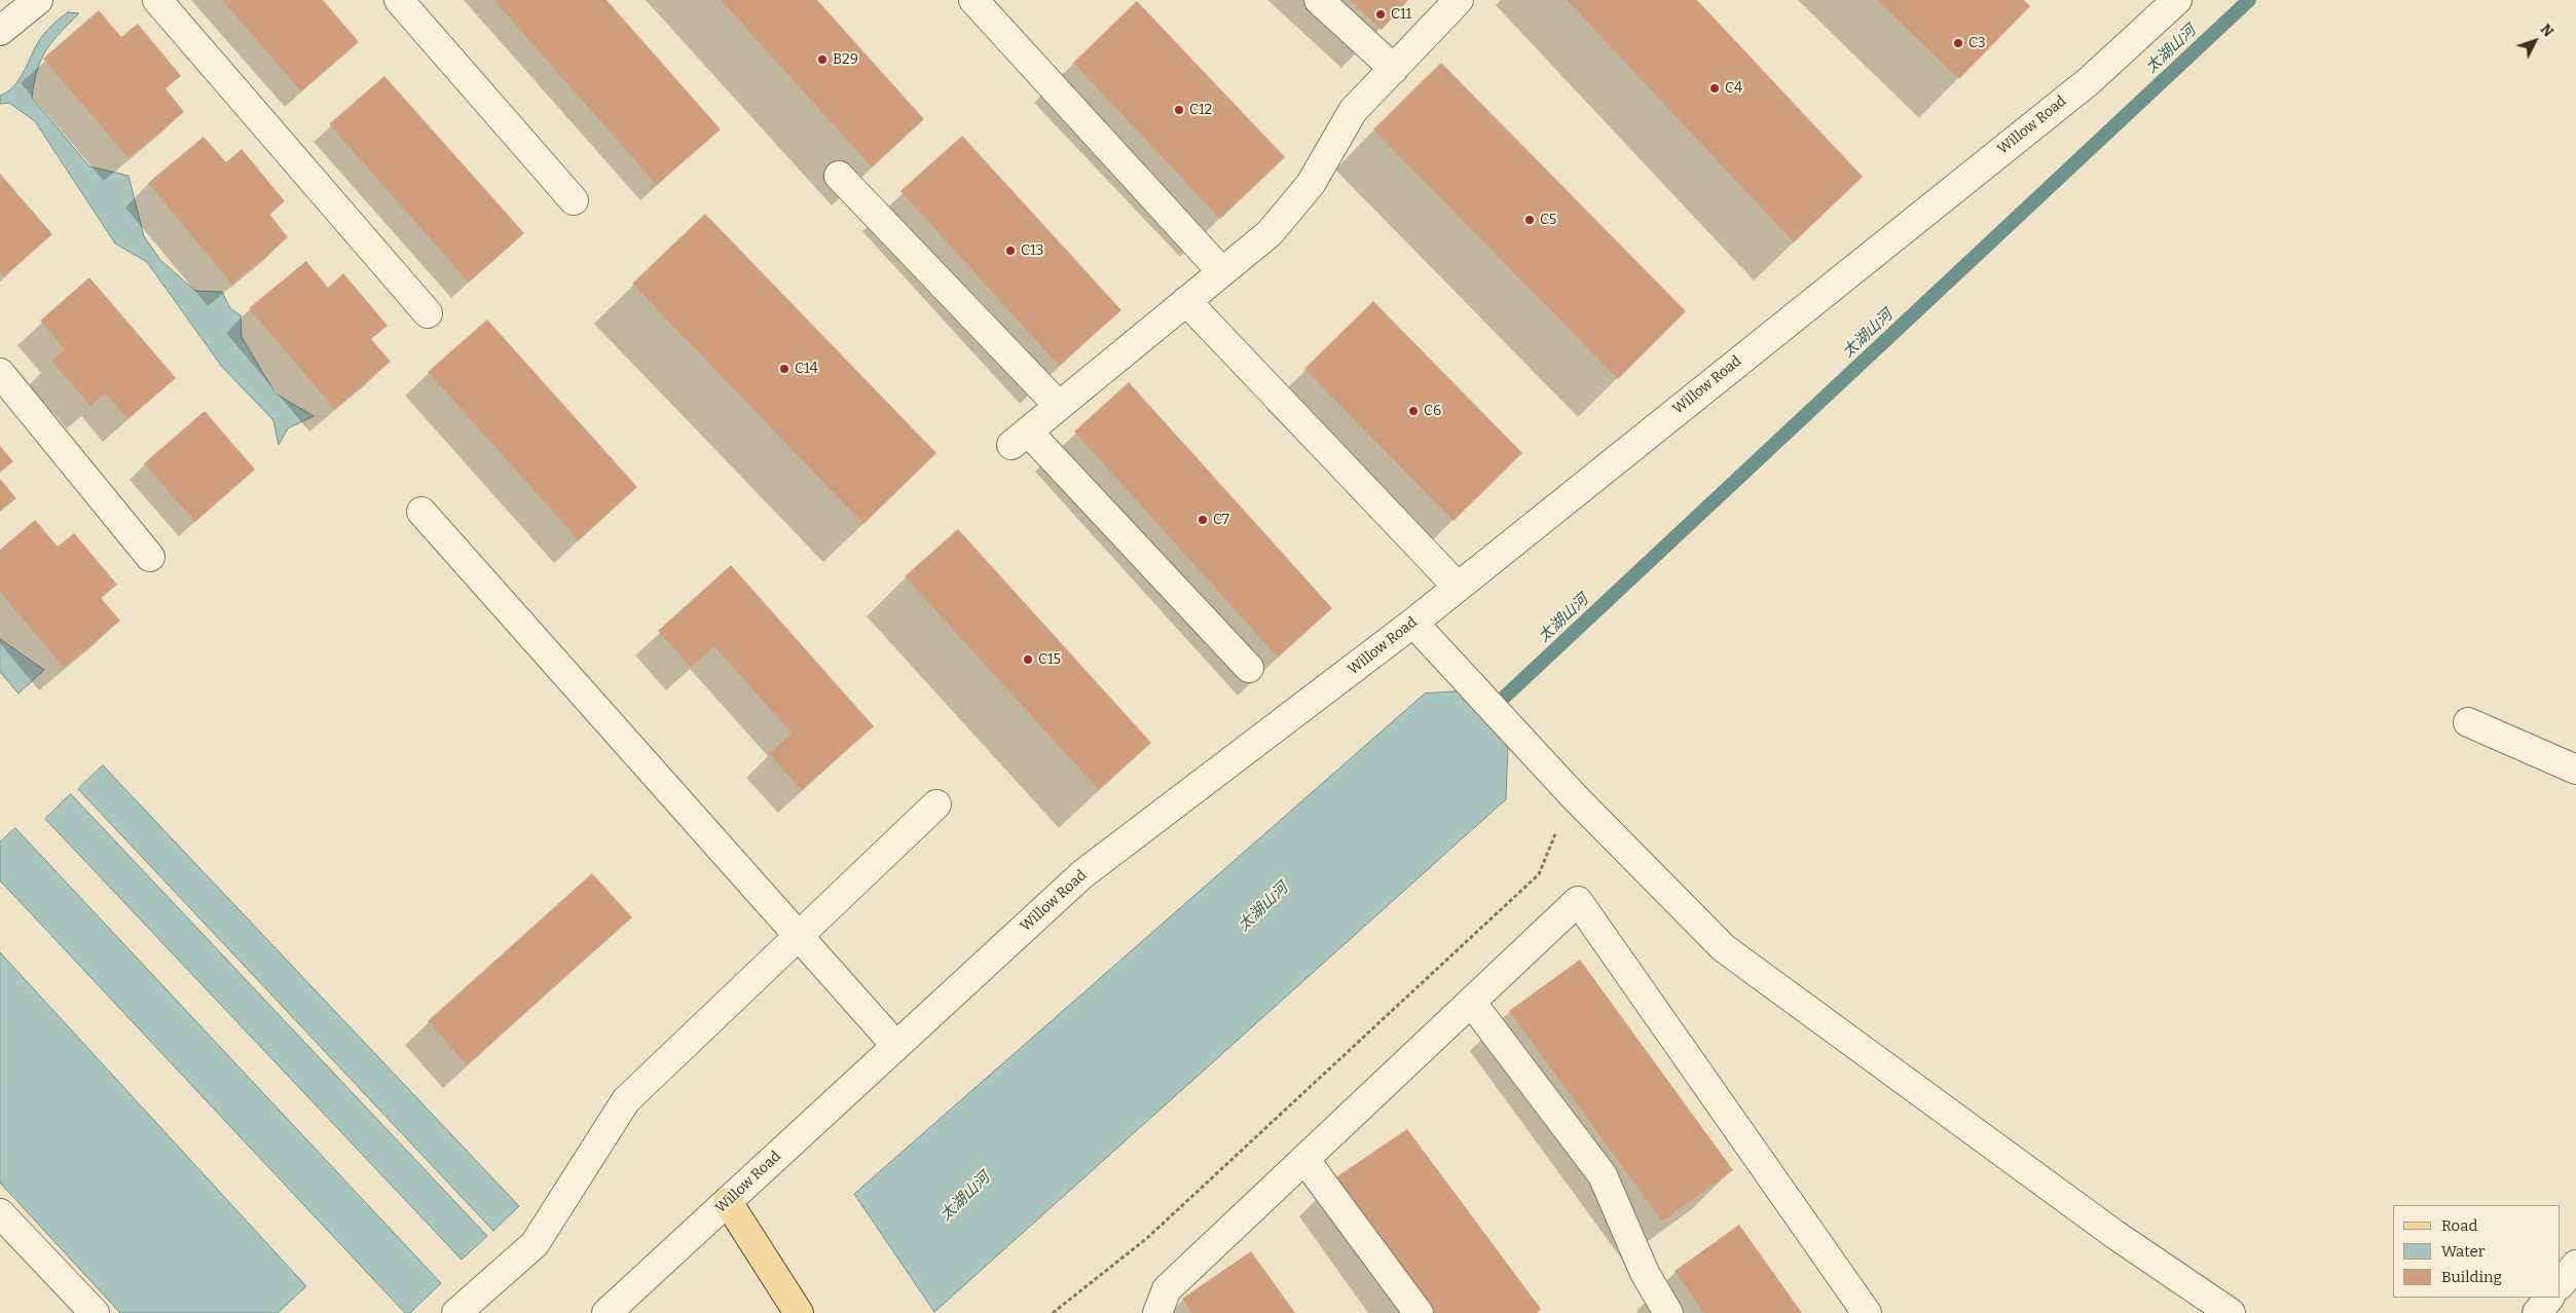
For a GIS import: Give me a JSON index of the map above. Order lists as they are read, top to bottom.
{
  "streets": {
    "street": ["Willow Road"]
  },
  "water": ["太湖山河"],
  "places": [
    "C11",
    "C3",
    "B29",
    "C4",
    "C12",
    "C5",
    "C13",
    "C14",
    "C6",
    "C7",
    "C15"
  ],
  "legend": ["Road", "Water", "Building"],
  "north": "top right"
}
